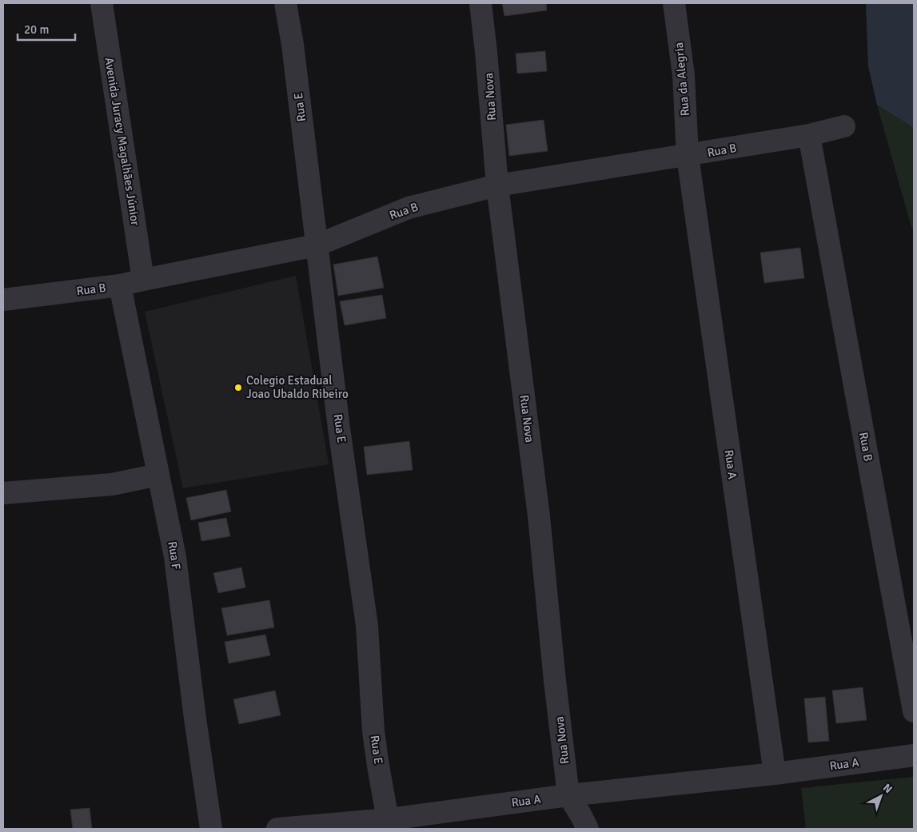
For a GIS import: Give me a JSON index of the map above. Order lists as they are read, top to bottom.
{
  "streets": {
    "street": [
      "Rua da Alegria",
      "Rua Nova",
      "Rua E",
      "Avenida Juracy Magalhães Júnior",
      "Rua B",
      "Rua A",
      "Rua F"
    ]
  },
  "crossings": [
    ["Rua da Alegria", "Rua B"],
    ["Rua da Alegria", "Rua A"],
    ["Rua Nova", "Rua B"],
    ["Rua Nova", "Rua A"],
    ["Rua E", "Rua B"],
    ["Rua E", "Rua A"],
    ["Avenida Juracy Magalhães Júnior", "Rua B"],
    ["Rua B", "Rua A"],
    ["Rua B", "Rua F"]
  ],
  "places": ["Colegio Estadual Joao Ubaldo Ribeiro"],
  "scale_bar": "20 m",
  "north": "top right"
}
